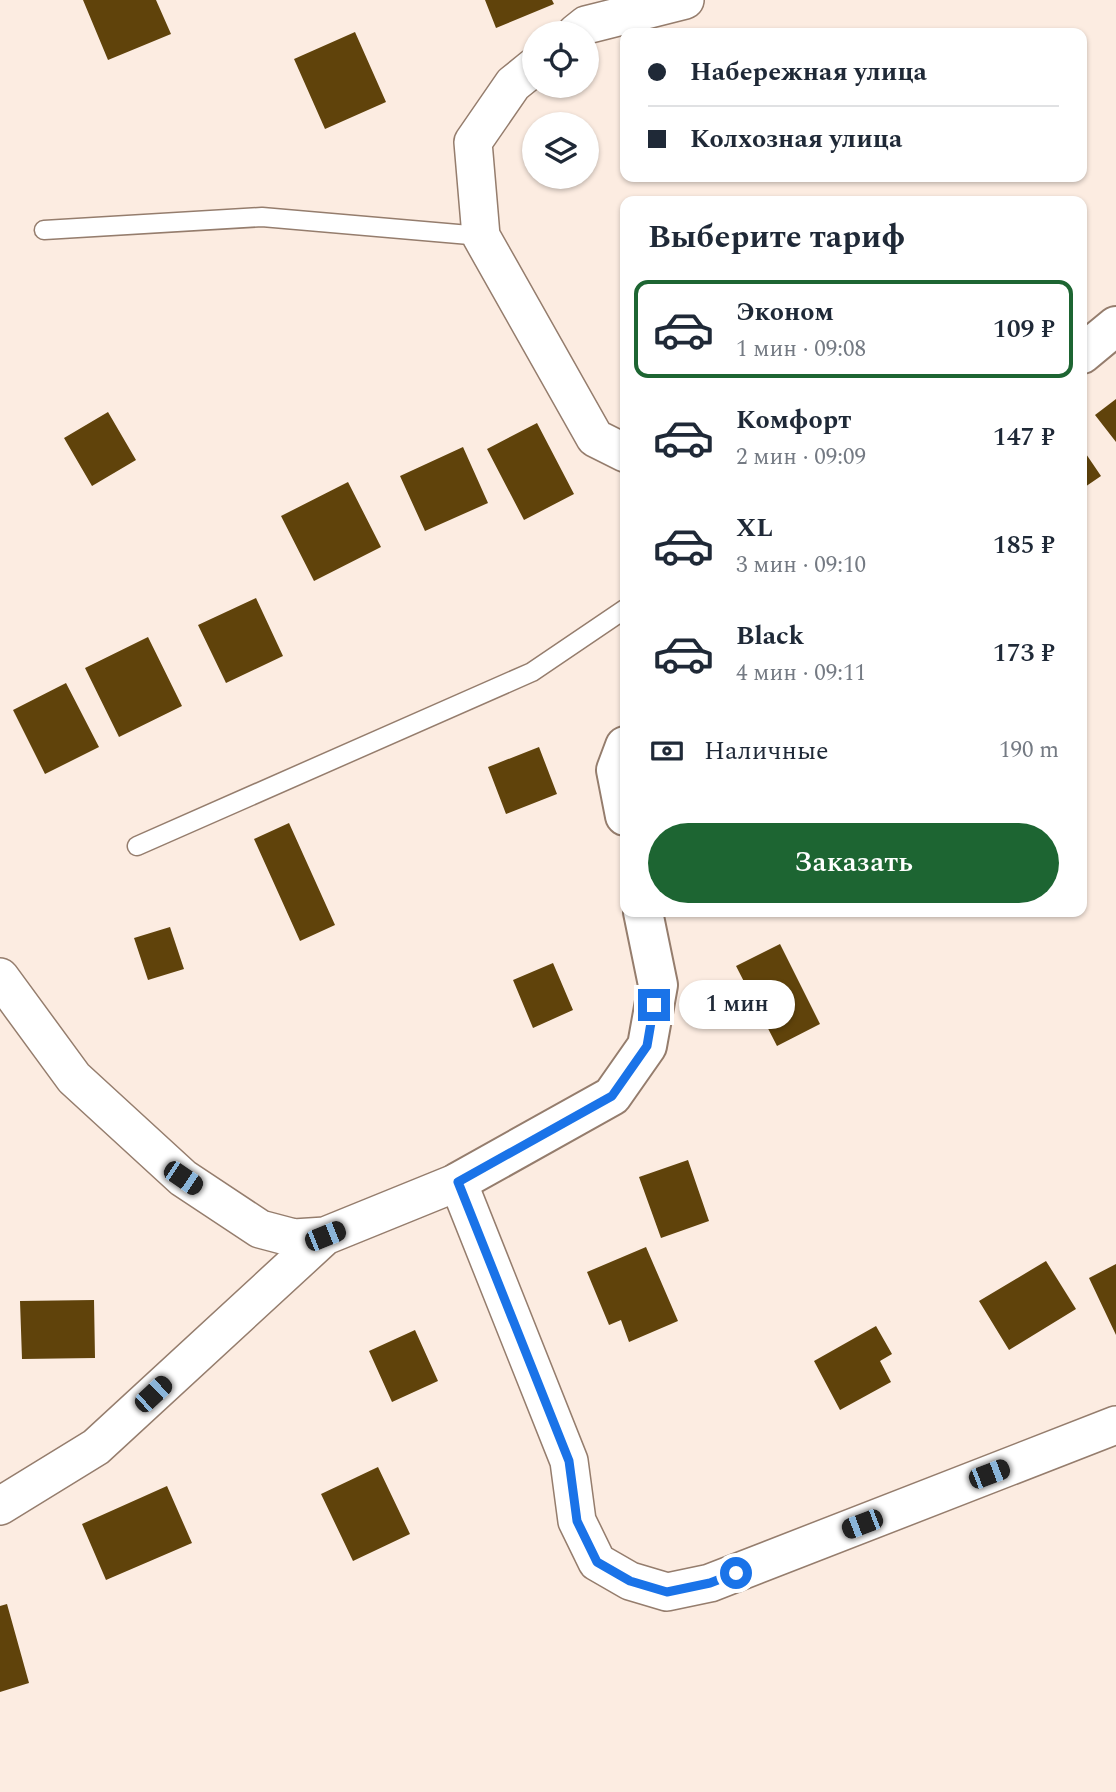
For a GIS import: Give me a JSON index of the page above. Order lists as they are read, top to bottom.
{
  "page": {
    "banner": ["Набережная улица", "Колхозная улица"],
    "heading": "Выберите тариф",
    "list": [
      {
        "name": "Эконом",
        "note": "1 мин · 09:08",
        "value": "109 ₽"
      },
      {
        "name": "Комфорт",
        "note": "2 мин · 09:09",
        "value": "147 ₽"
      },
      {
        "name": "XL",
        "note": "3 мин · 09:10",
        "value": "185 ₽"
      },
      {
        "name": "Black",
        "note": "4 мин · 09:11",
        "value": "173 ₽"
      }
    ],
    "pay": ["Наличные", "190 m"],
    "buttons": "Заказать",
    "bubble": "1 мин"
  }
}
